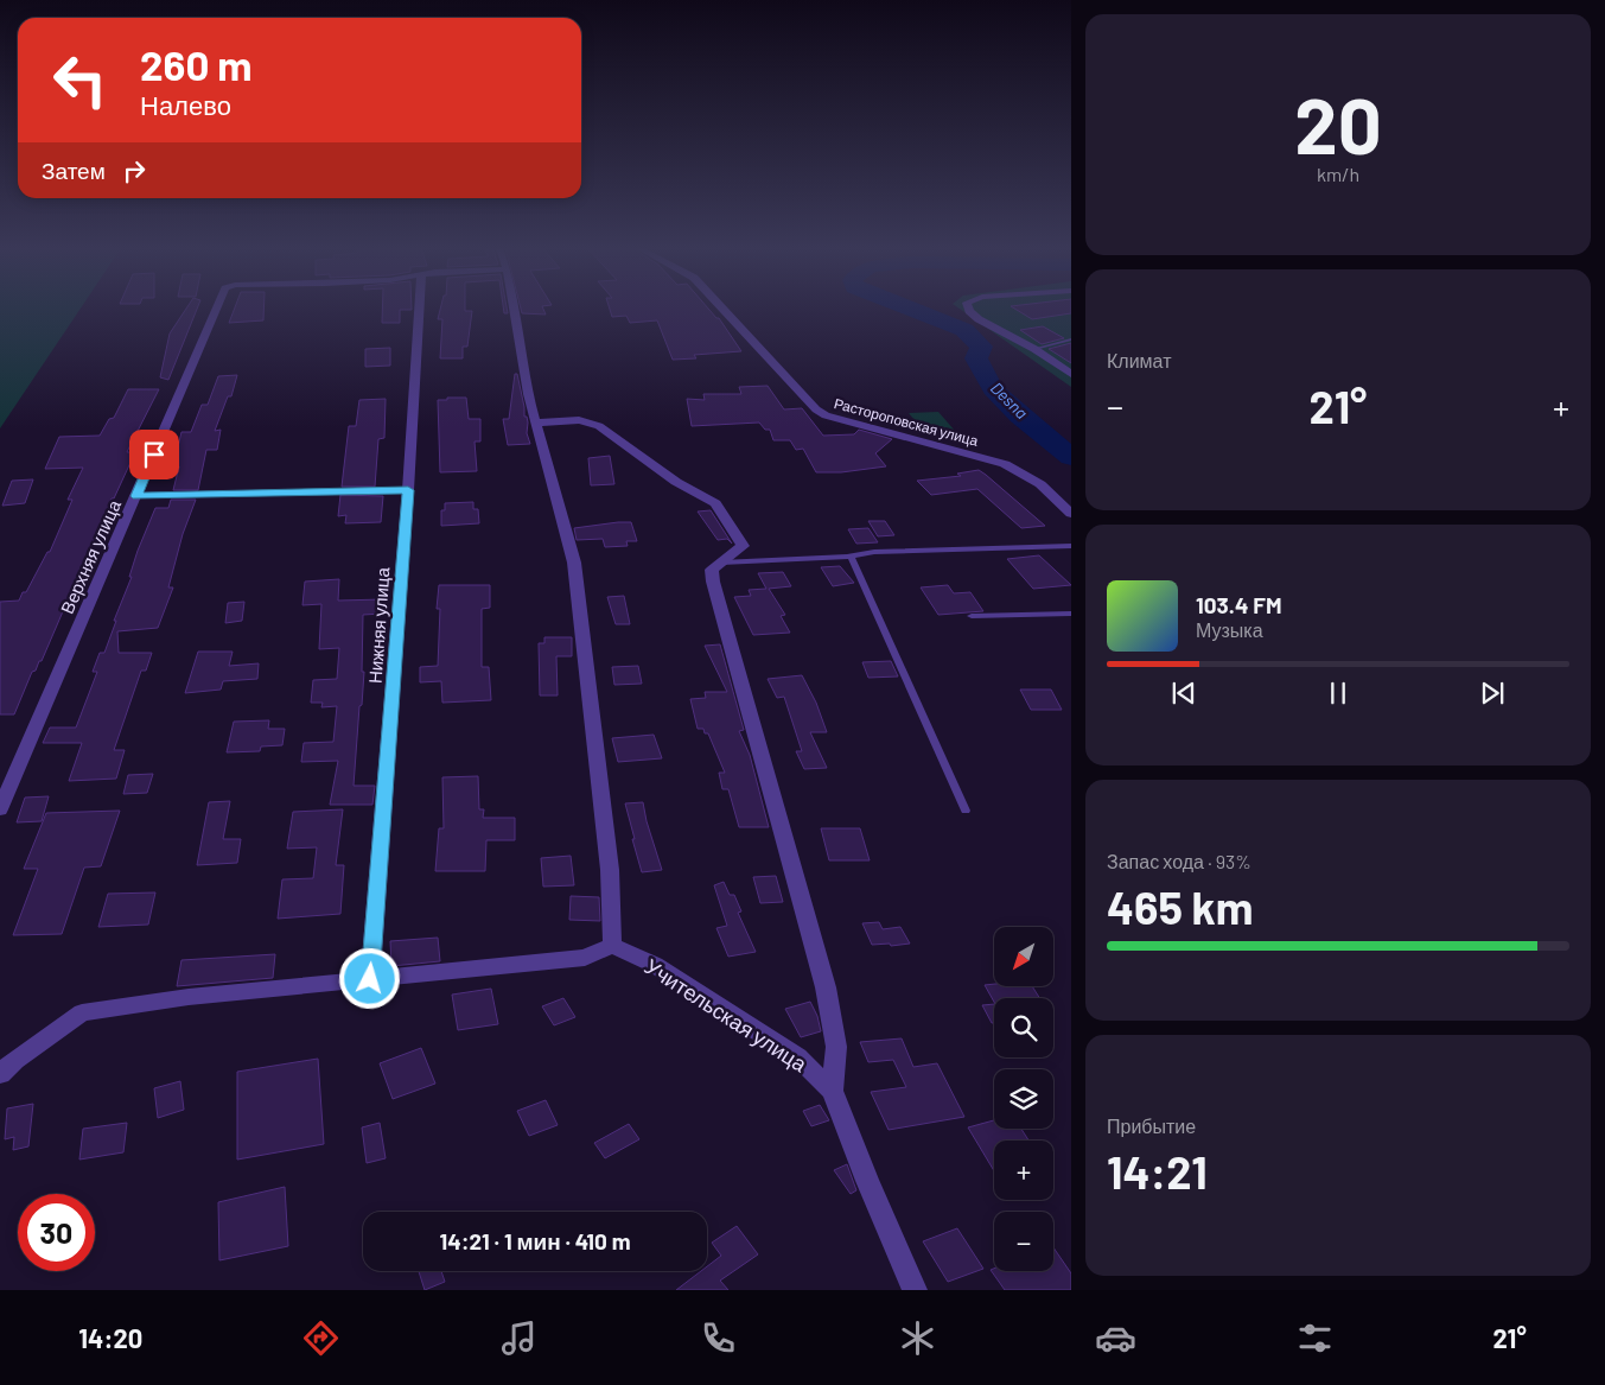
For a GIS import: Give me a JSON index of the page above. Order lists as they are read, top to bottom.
{
  "streets": {
    "street": [
      "Растороповская улица",
      "Верхняя улица",
      "Нижняя улица",
      "Учительская улица"
    ]
  },
  "water": ["Desna"],
  "north": "bottom left",
  "page": {
    "tile": [
      ["20", "km/h"],
      "Климат",
      ["Запас хода · 93%", "465 km"],
      ["Прибытие", "14:21"]
    ],
    "turn": ["260 m", "Налево"],
    "then": "Затем",
    "heat": ["−", "21°", "+"],
    "song": ["103.4 FM", "Музыка"],
    "map_buttons": ["+", "−"],
    "limit": "30",
    "trip": "14:21 · 1 мин · 410 m",
    "tabs": ["14:20", "21°"]
  }
}
